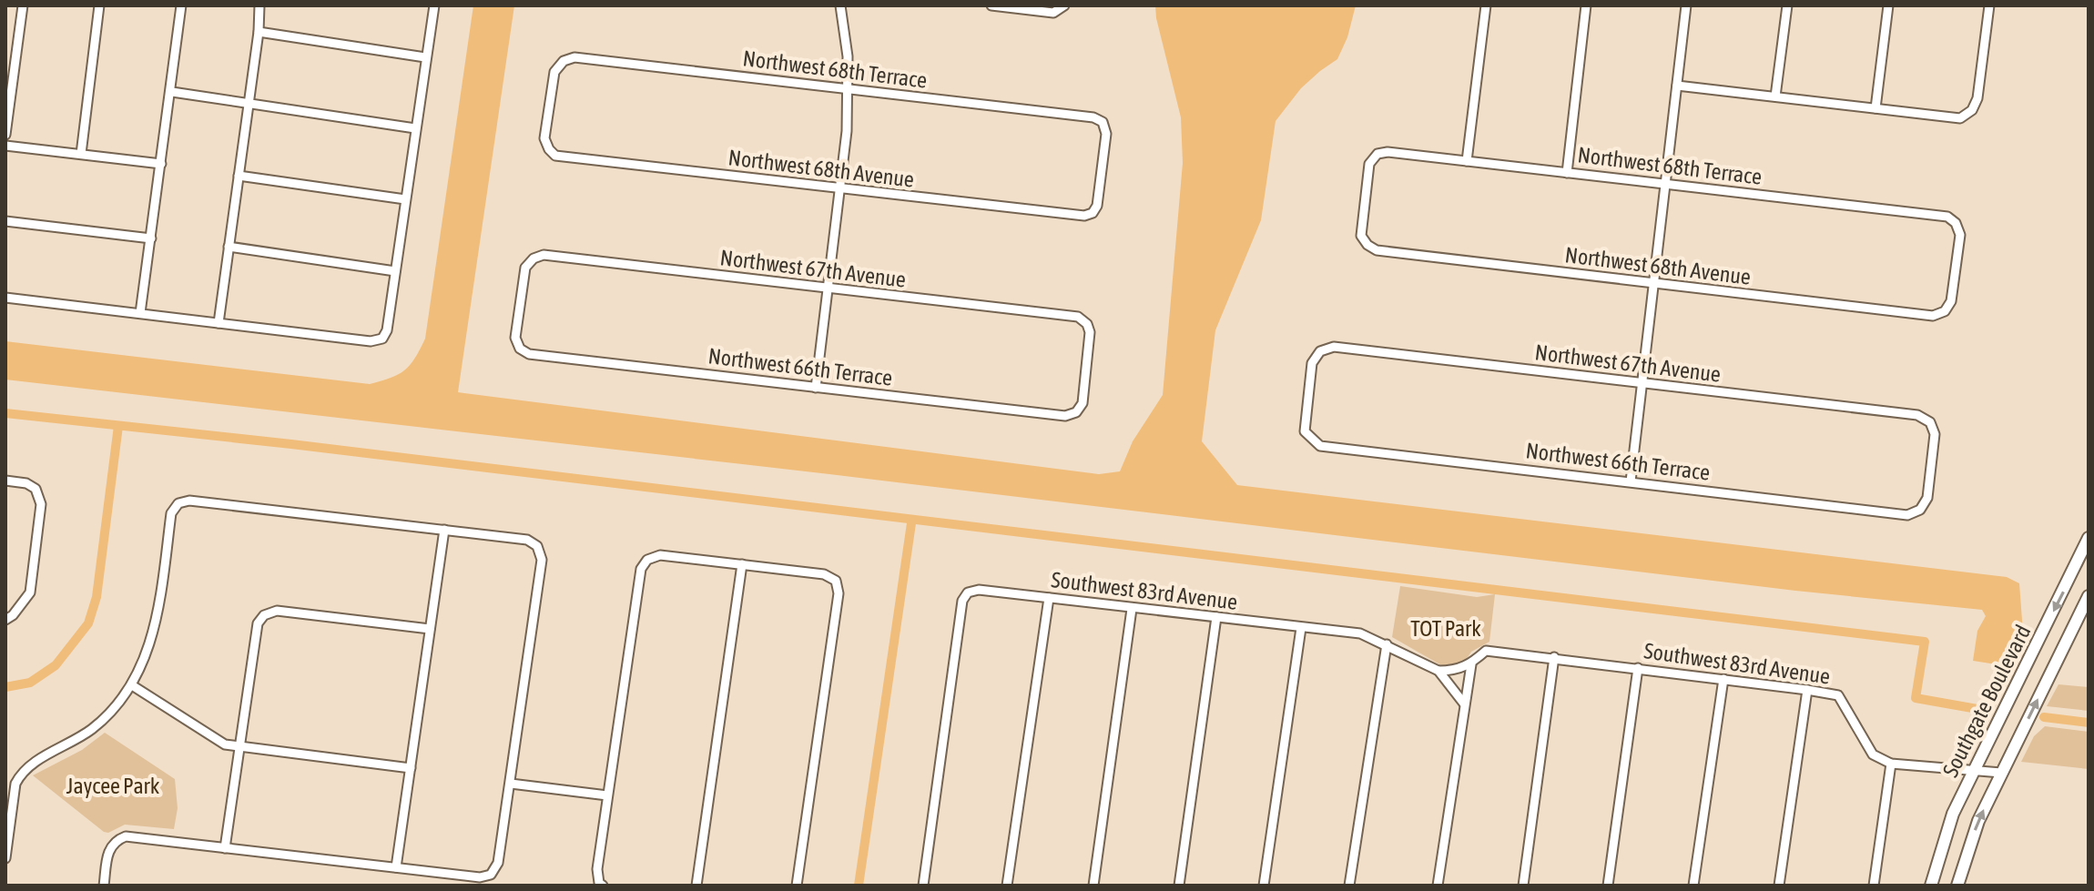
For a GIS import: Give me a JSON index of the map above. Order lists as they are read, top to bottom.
{
  "streets": {
    "main road": ["Southgate Boulevard"],
    "street": [
      "Northwest 68th Terrace",
      "Northwest 68th Avenue",
      "Northwest 67th Avenue",
      "Northwest 66th Terrace",
      "Southwest 83rd Avenue"
    ]
  },
  "crossings": [
    ["Northwest 68th Terrace", "Northwest 68th Avenue"],
    ["Northwest 67th Avenue", "Northwest 66th Terrace"]
  ],
  "parks": ["TOT Park", "Jaycee Park"]
}
